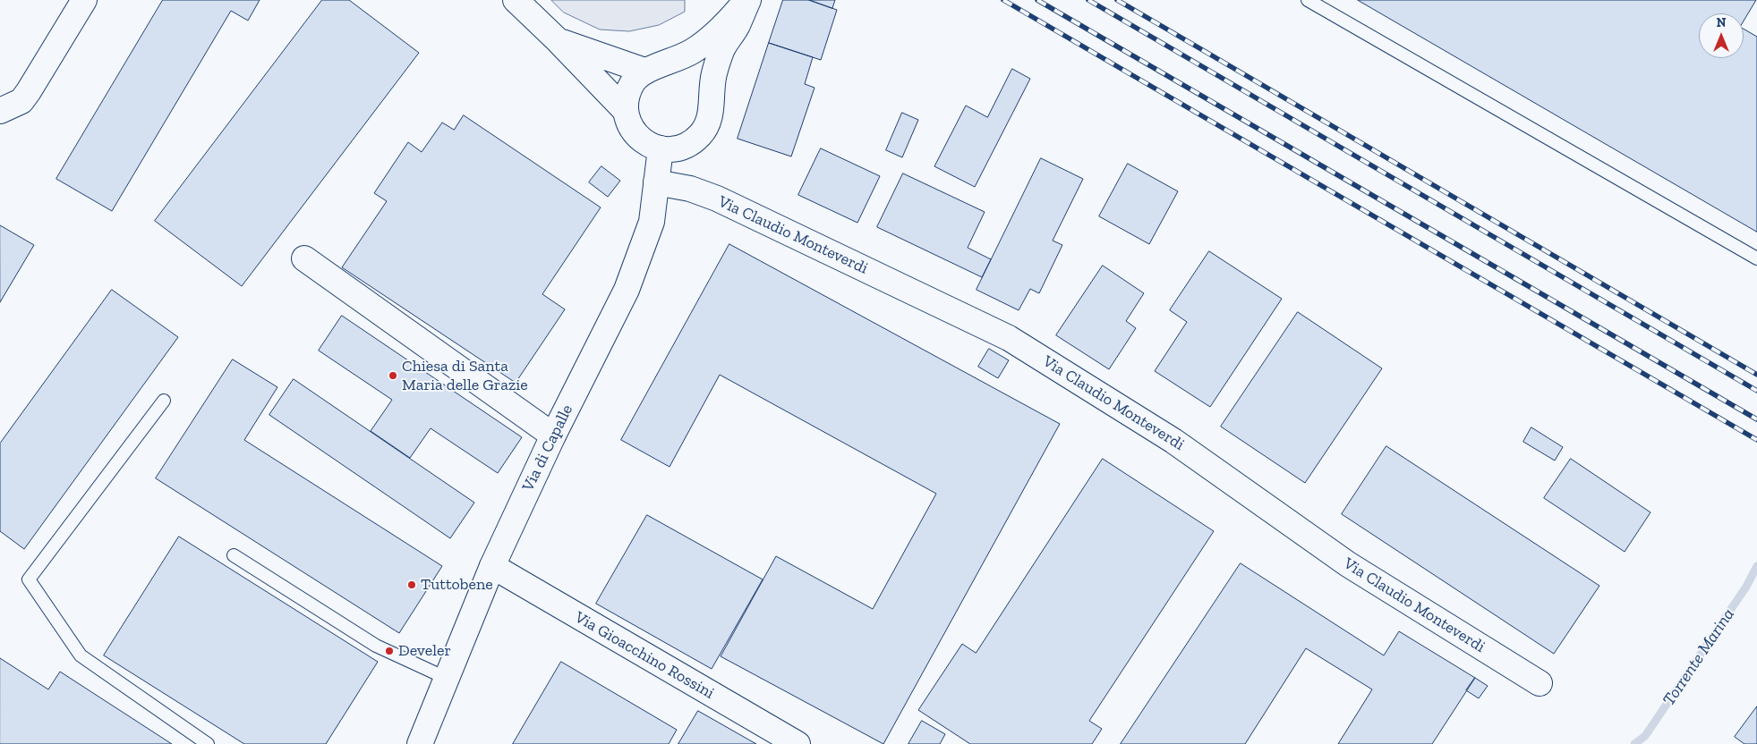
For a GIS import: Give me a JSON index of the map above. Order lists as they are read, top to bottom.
{
  "streets": {
    "street": ["Via Claudio Monteverdi", "Via di Capalle", "Via Gioacchino Rossini"]
  },
  "crossings": [
    ["Via Claudio Monteverdi", "Via di Capalle"],
    ["Via di Capalle", "Via Gioacchino Rossini"]
  ],
  "water": ["Torrente Marina"],
  "places": ["Chiesa di Santa Maria delle Grazie", "Tuttobene", "Develer"],
  "north": "top"
}
